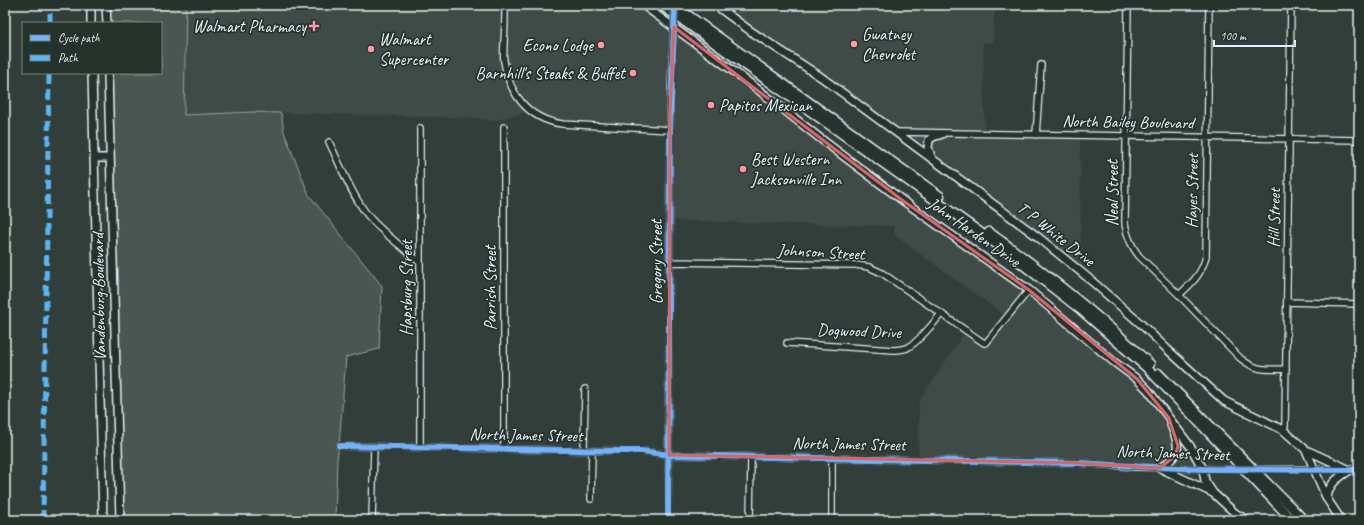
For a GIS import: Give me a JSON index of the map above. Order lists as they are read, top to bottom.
{
  "streets": {
    "main road": ["John Harden Drive", "T P White Drive", "Vandenburg Boulevard"],
    "street": [
      "North Bailey Boulevard",
      "Hayes Street",
      "Neal Street",
      "Hill Street",
      "Johnson Street",
      "Gregory Street",
      "Hapsburg Street",
      "Parrish Street",
      "Dogwood Drive",
      "North James Street"
    ]
  },
  "crossings": [
    ["North Bailey Boulevard", "Hayes Street"],
    ["North Bailey Boulevard", "Neal Street"],
    ["North Bailey Boulevard", "Hill Street"],
    ["North Bailey Boulevard", "T P White Drive"],
    ["Hayes Street", "Neal Street"],
    ["Neal Street", "Hill Street"],
    ["Hill Street", "T P White Drive"],
    ["John Harden Drive", "Johnson Street"],
    ["John Harden Drive", "North James Street"],
    ["T P White Drive", "North James Street"],
    ["Johnson Street", "Gregory Street"],
    ["Johnson Street", "Dogwood Drive"],
    ["Gregory Street", "North James Street"],
    ["Hapsburg Street", "North James Street"],
    ["Parrish Street", "North James Street"]
  ],
  "places": {
    "health": ["Walmart Pharmacy"],
    "other": [
      "Gwatney Chevrolet",
      "Econo Lodge",
      "Walmart Supercenter",
      "Barnhill's Steaks & Buffet",
      "Papitos Mexican",
      "Best Western Jacksonville Inn"
    ]
  },
  "legend": ["Cycle path", "Path"],
  "scale_bar": "100 m"
}
